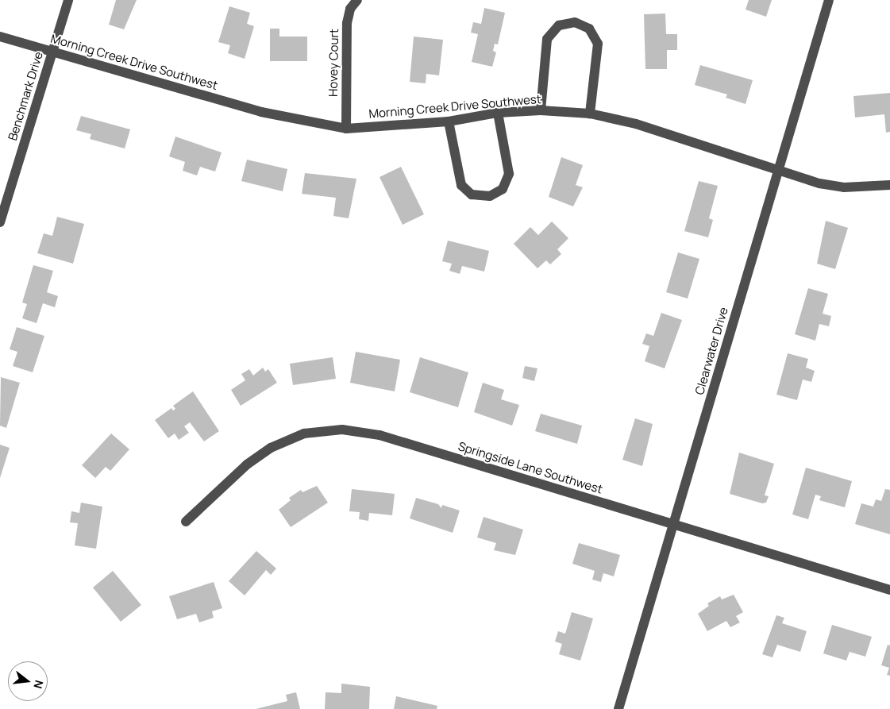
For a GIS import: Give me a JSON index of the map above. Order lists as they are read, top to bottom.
{
  "streets": {
    "street": [
      "Morning Creek Drive Southwest",
      "Hovey Court",
      "Benchmark Drive",
      "Clearwater Drive",
      "Springside Lane Southwest"
    ]
  },
  "crossings": [
    ["Morning Creek Drive Southwest", "Hovey Court"],
    ["Morning Creek Drive Southwest", "Benchmark Drive"],
    ["Morning Creek Drive Southwest", "Clearwater Drive"],
    ["Clearwater Drive", "Springside Lane Southwest"]
  ],
  "north": "right"
}
